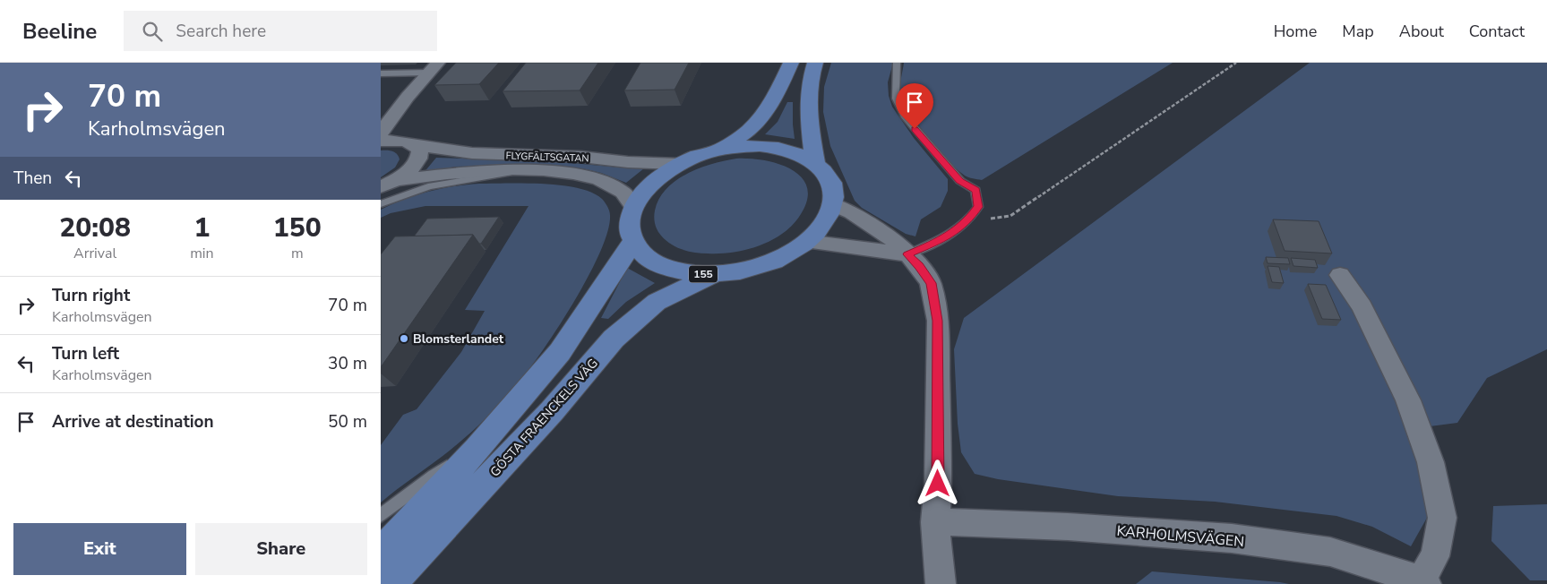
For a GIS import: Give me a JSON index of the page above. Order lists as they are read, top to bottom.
{
  "streets": {
    "main road": ["155", "GÖSTA FRAENCKELS VÄG"],
    "street": ["FLYGFÄLTSGATAN", "KARHOLMSVÄGEN"]
  },
  "crossings": [
    ["FLYGFÄLTSGATAN", "GÖSTA FRAENCKELS VÄG"]
  ],
  "places": ["Blomsterlandet"],
  "page": {
    "header": "Beeline",
    "search": "Search here",
    "nav": [
      "Home",
      "Map",
      "About",
      "Contact"
    ],
    "turn": ["70 m", "Karholmsvägen"],
    "then": "Then",
    "eta": [
      "20:08",
      "Arrival",
      "1",
      "min",
      "150",
      "m"
    ],
    "list": [
      {
        "name": "Turn right",
        "note": "Karholmsvägen",
        "value": "70 m"
      },
      {
        "name": "Turn left",
        "note": "Karholmsvägen",
        "value": "30 m"
      },
      {
        "name": "Arrive at destination",
        "value": "50 m"
      }
    ],
    "buttons": ["Exit", "Share"]
  }
}
